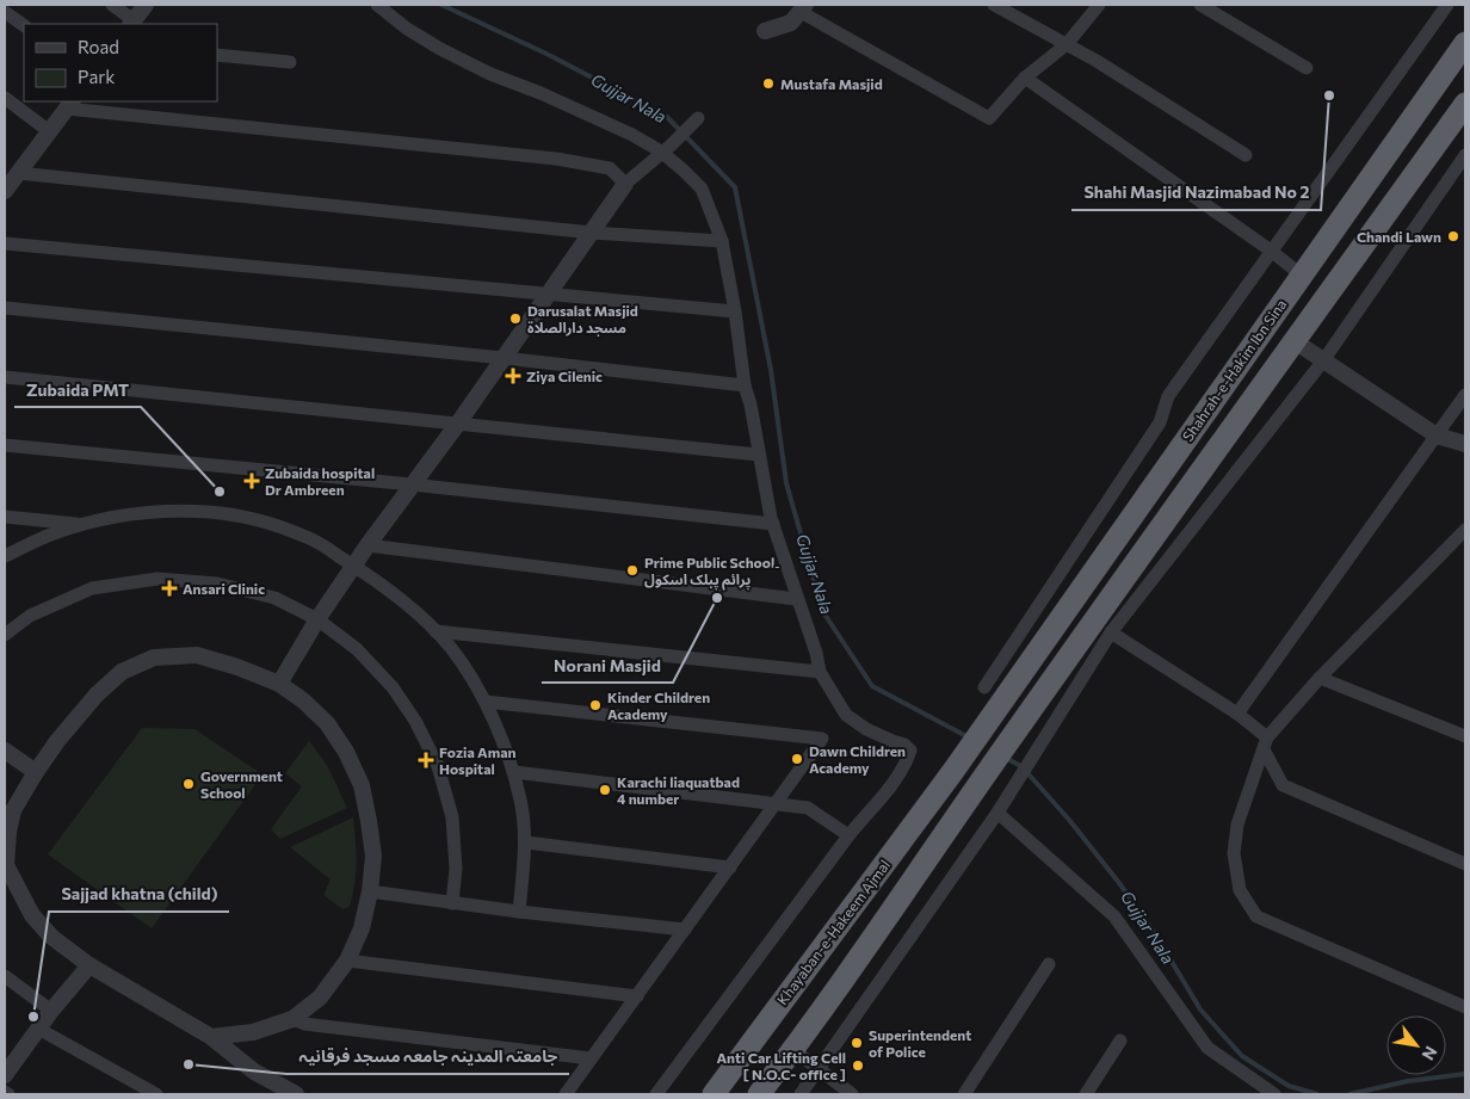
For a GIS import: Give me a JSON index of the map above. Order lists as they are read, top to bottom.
{
  "streets": {
    "highway": ["Shahrah-e-Hakim Ibn Sina", "Khayaban-e-Hakeem Ajmal"]
  },
  "crossings": [
    ["Shahrah-e-Hakim Ibn Sina", "Khayaban-e-Hakeem Ajmal"]
  ],
  "water": ["Gujjar Nala"],
  "places": {
    "other": [
      "Mustafa Masjid",
      "Shahi Masjid Nazimabad No 2",
      "Chandi Lawn",
      "Darusalat Masjid مسجد دارالصلاة",
      "Zubaida PMT",
      "Prime Public School۔ پرائم پبلک اسکول",
      "Norani Masjid",
      "Kinder Children Academy",
      "Dawn Children Academy",
      "Government School",
      "Karachi liaquatbad 4 number",
      "Sajjad khatna (child)",
      "Superintendent of Police",
      "جامعتہ المدینہ جامعہ مسجد فرقانیہ",
      "Anti Car Lifting Cell [ N.O.C- office ]"
    ],
    "health": [
      "Ziya Cilenic",
      "Zubaida hospital Dr Ambreen",
      "Ansari Clinic",
      "Fozia Aman Hospital"
    ]
  },
  "legend": ["Road", "Park"],
  "north": "bottom right"
}
